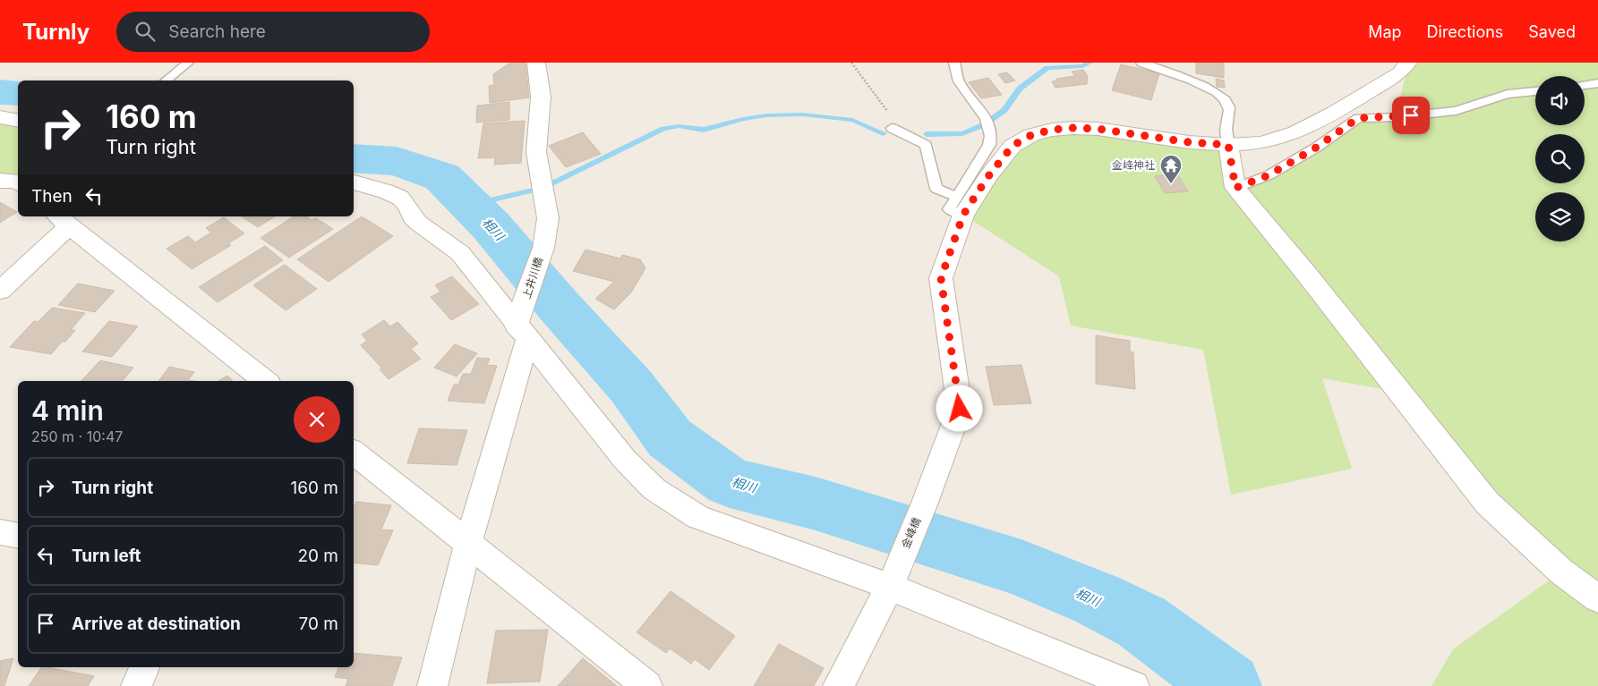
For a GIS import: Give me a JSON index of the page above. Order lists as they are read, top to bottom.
{
  "streets": {
    "street": ["上井川橋", "金峰橋"]
  },
  "water": ["相川"],
  "places": {
    "temple": ["金峰神社"]
  },
  "page": {
    "header": "Turnly",
    "search": "Search here",
    "nav": ["Map", "Directions", "Saved"],
    "turn": ["160 m", "Turn right"],
    "then": "Then",
    "heading": ["4 min", "250 m · 10:47"],
    "list": [
      {
        "name": "Turn right",
        "value": "160 m"
      },
      {
        "name": "Turn left",
        "value": "20 m"
      },
      {
        "name": "Arrive at destination",
        "value": "70 m"
      }
    ]
  }
}
